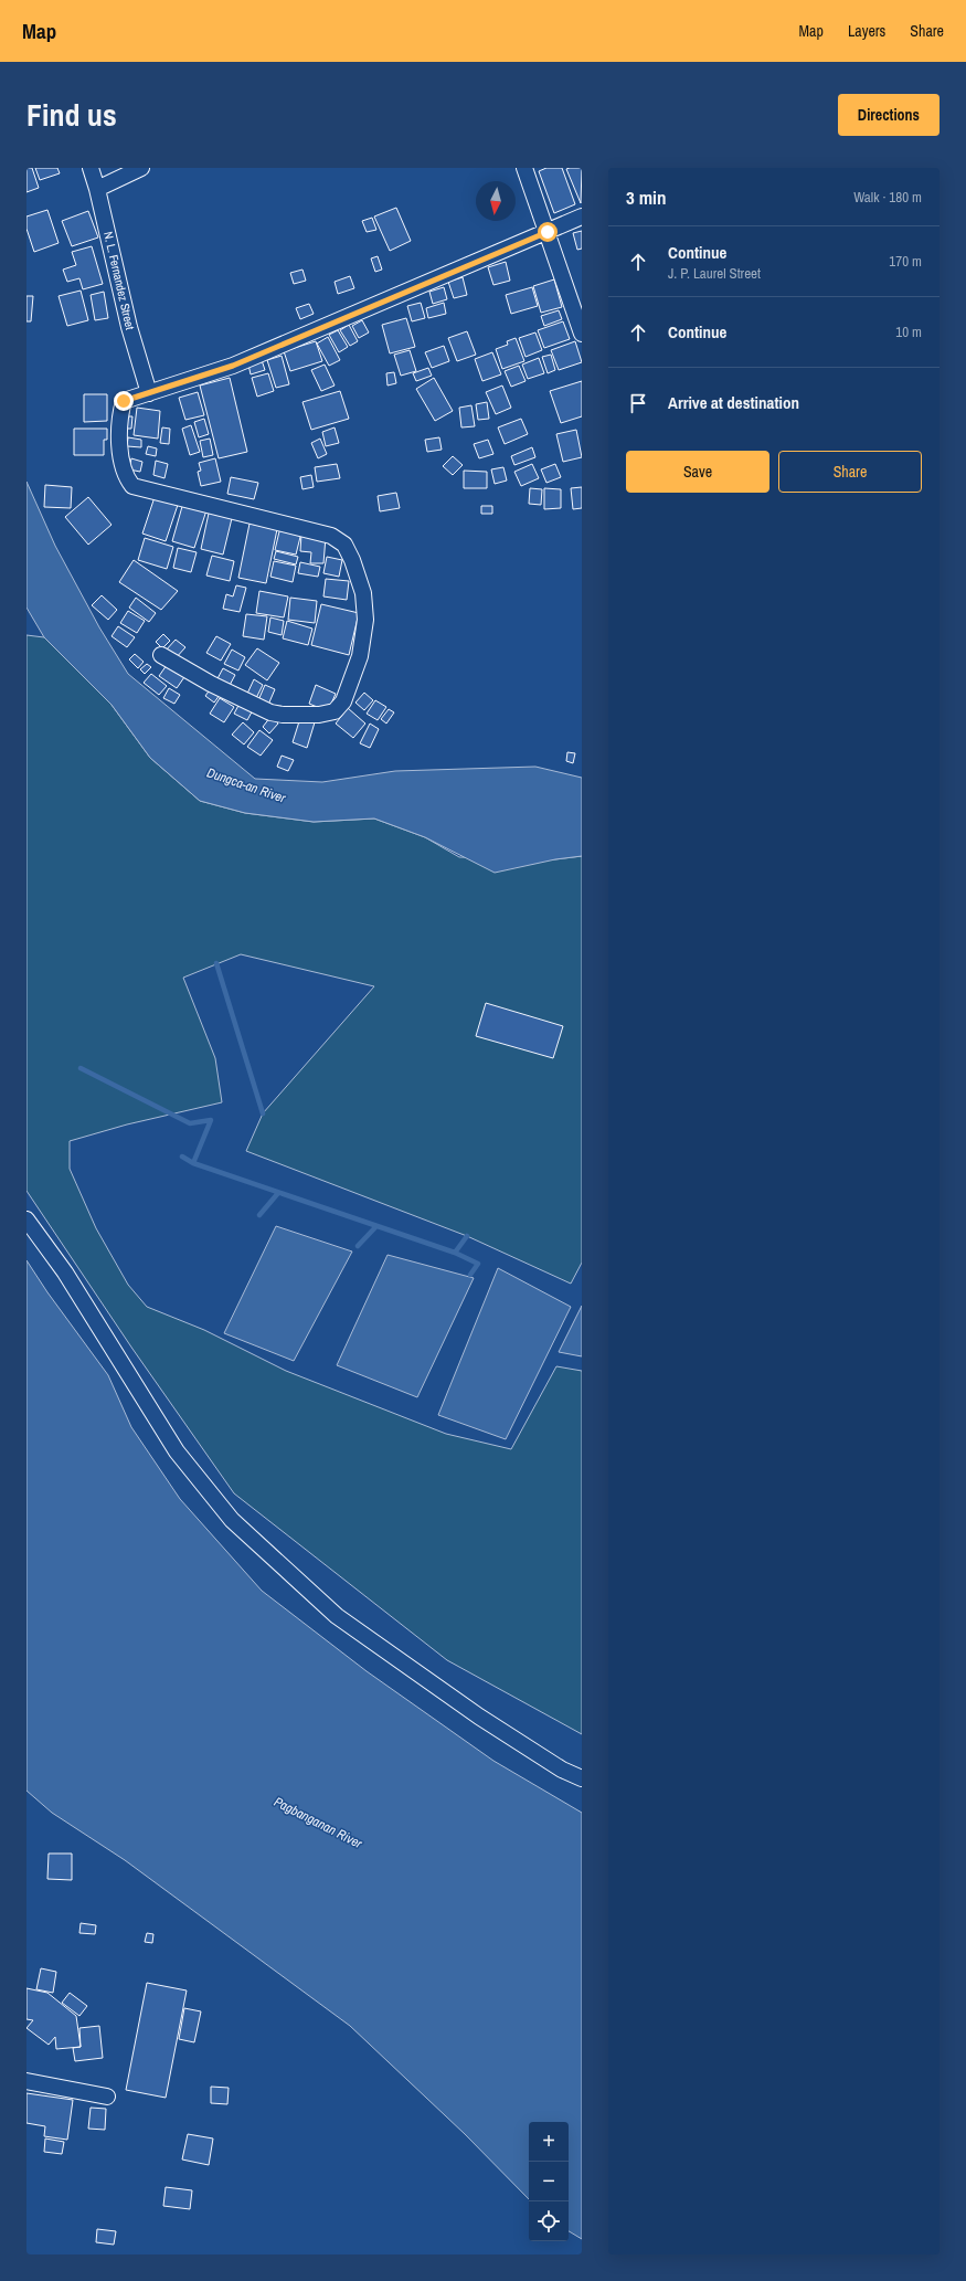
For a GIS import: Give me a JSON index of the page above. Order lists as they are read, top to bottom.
{
  "streets": {
    "street": ["N. L. Fernandez Street"]
  },
  "water": ["Dungca-an River", "Pagbanganan River"],
  "north": "bottom",
  "page": {
    "header": "Map",
    "nav": ["Map", "Layers", "Share"],
    "title": "Find us",
    "buttons": [
      "Directions",
      ["Save", "Share"]
    ],
    "heading": ["3 min", "Walk · 180 m"],
    "list": [
      ["Continue", "J. P. Laurel Street", "170 m"],
      ["Continue", "10 m"],
      "Arrive at destination"
    ],
    "map_buttons": ["+", "−"]
  }
}
